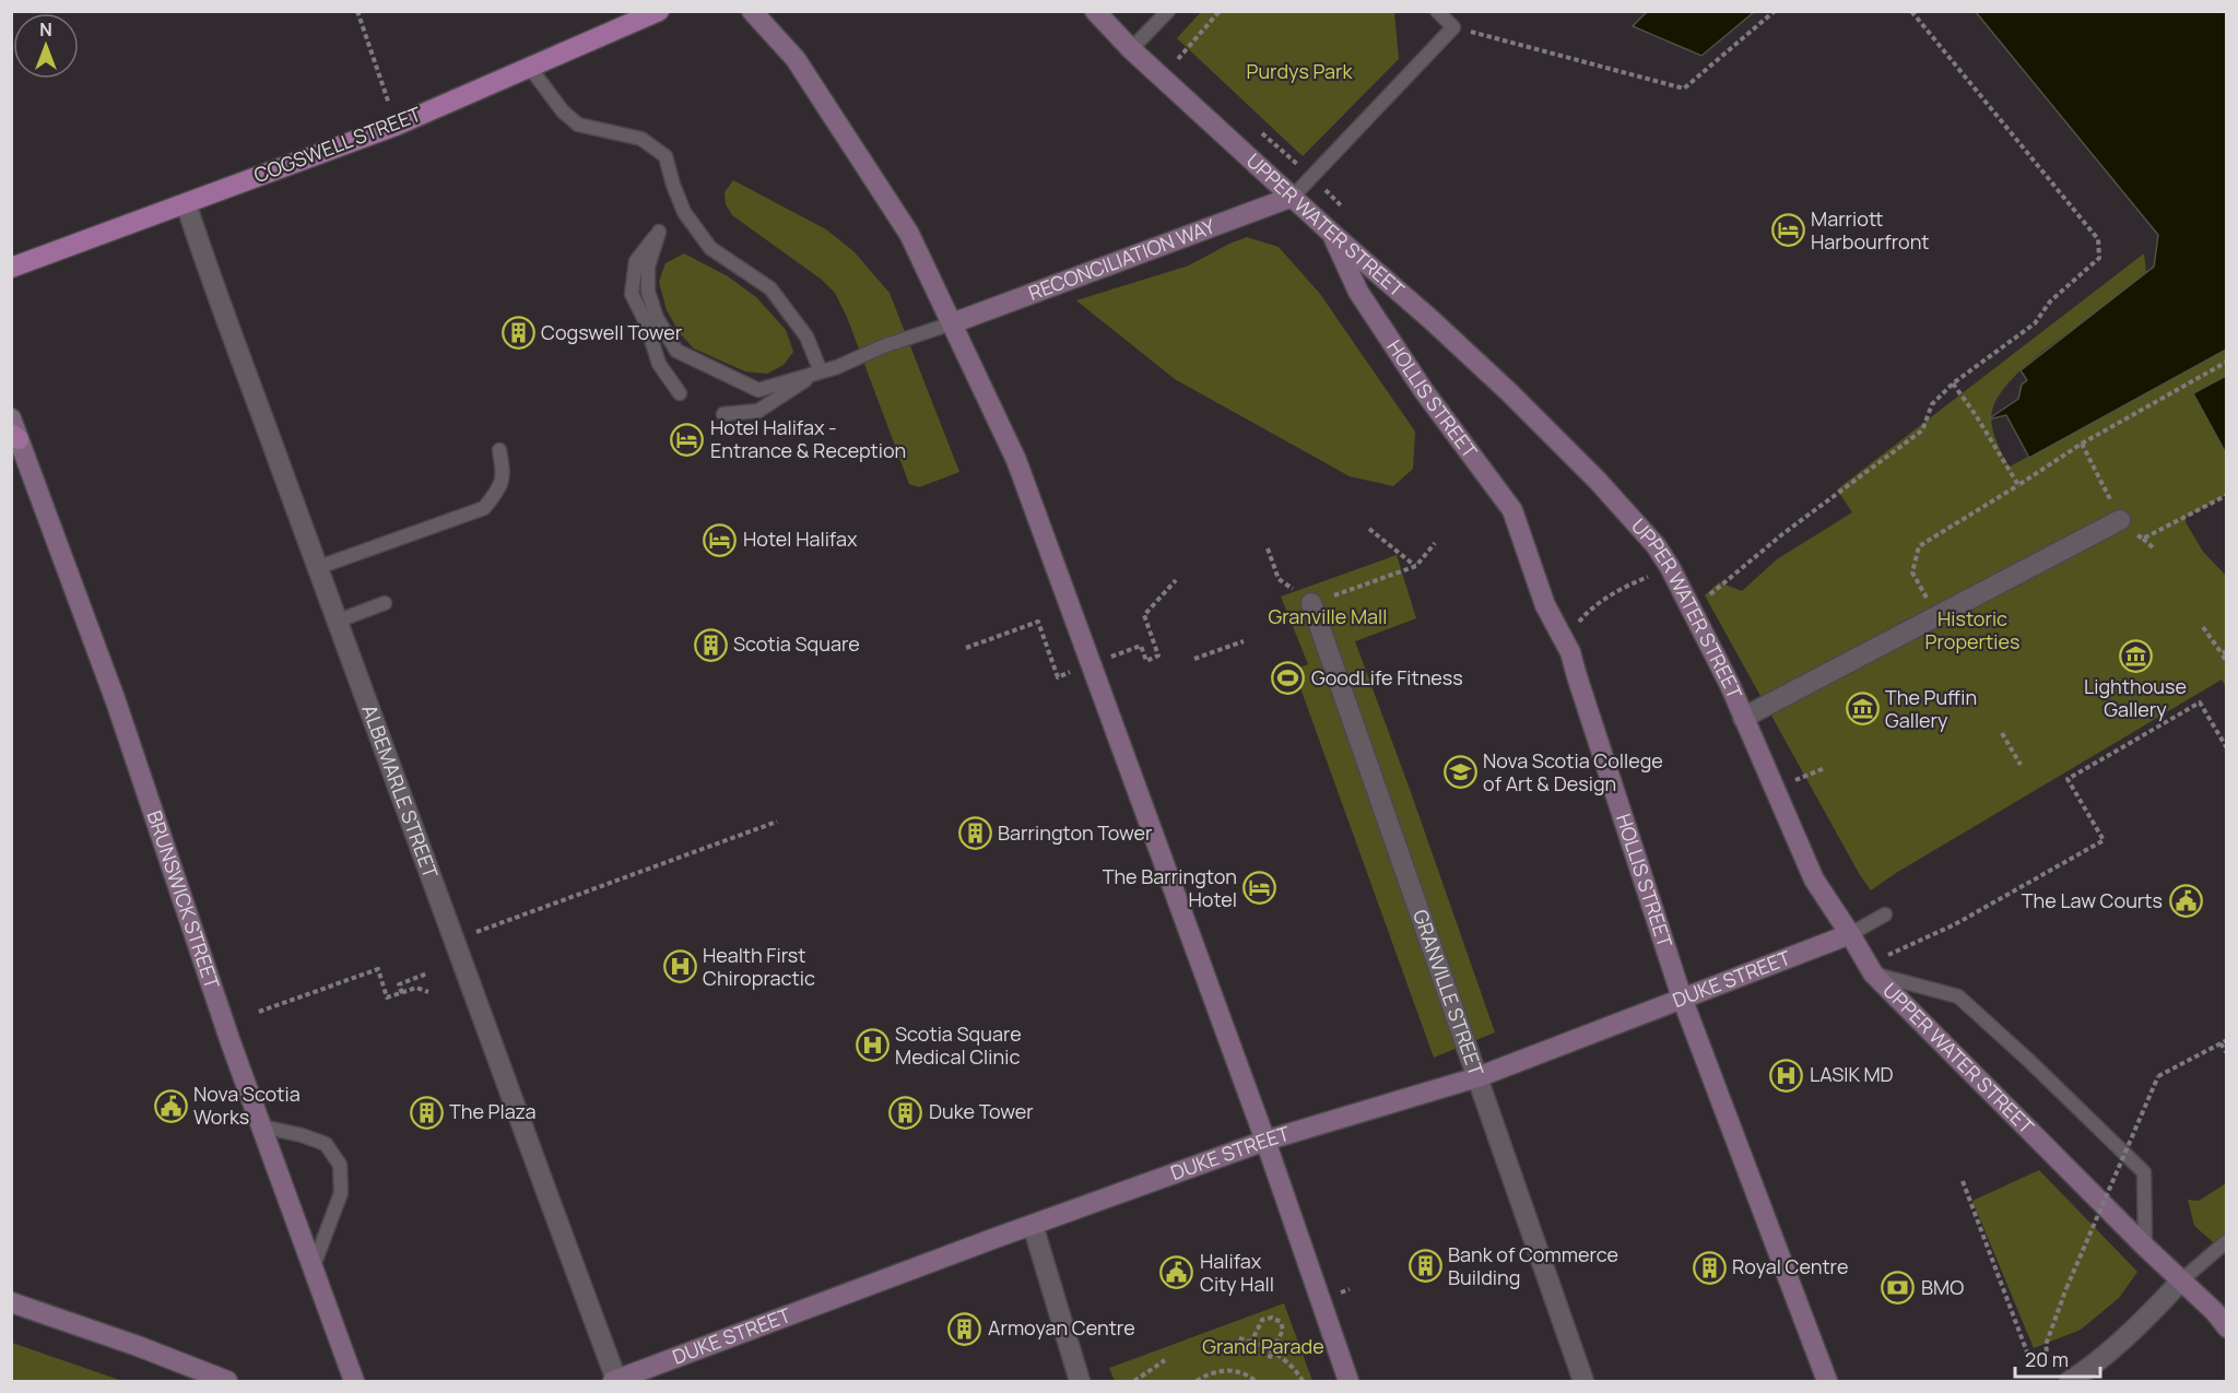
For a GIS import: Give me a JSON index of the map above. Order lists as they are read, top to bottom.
{
  "streets": {
    "main road": ["COGSWELL STREET"],
    "street": [
      "UPPER WATER STREET",
      "RECONCILIATION WAY",
      "HOLLIS STREET",
      "ALBEMARLE STREET",
      "BRUNSWICK STREET",
      "DUKE STREET",
      "GRANVILLE STREET"
    ]
  },
  "crossings": [
    ["COGSWELL STREET", "ALBEMARLE STREET"],
    ["UPPER WATER STREET", "RECONCILIATION WAY"],
    ["UPPER WATER STREET", "HOLLIS STREET"],
    ["UPPER WATER STREET", "DUKE STREET"],
    ["HOLLIS STREET", "DUKE STREET"],
    ["ALBEMARLE STREET", "DUKE STREET"],
    ["DUKE STREET", "GRANVILLE STREET"]
  ],
  "parks": [
    "Purdys Park",
    "Granville Mall",
    "Historic Properties",
    "Grand Parade"
  ],
  "places": {
    "hotel": [
      "Marriott Harbourfront",
      "Hotel Halifax - Entrance & Reception",
      "Hotel Halifax",
      "The Barrington Hotel"
    ],
    "building": [
      "Cogswell Tower",
      "Scotia Square",
      "Barrington Tower",
      "The Plaza",
      "Duke Tower",
      "Bank of Commerce Building",
      "Royal Centre",
      "Armoyan Centre"
    ],
    "museum": ["Lighthouse Gallery", "The Puffin Gallery"],
    "sports": ["GoodLife Fitness"],
    "school or university": ["Nova Scotia College of Art & Design"],
    "public building": ["The Law Courts", "Nova Scotia Works", "Halifax City Hall"],
    "hospital": ["Health First Chiropractic", "Scotia Square Medical Clinic", "LASIK MD"],
    "bank": ["BMO"]
  },
  "scale_bar": "20 m",
  "north": "top"
}
